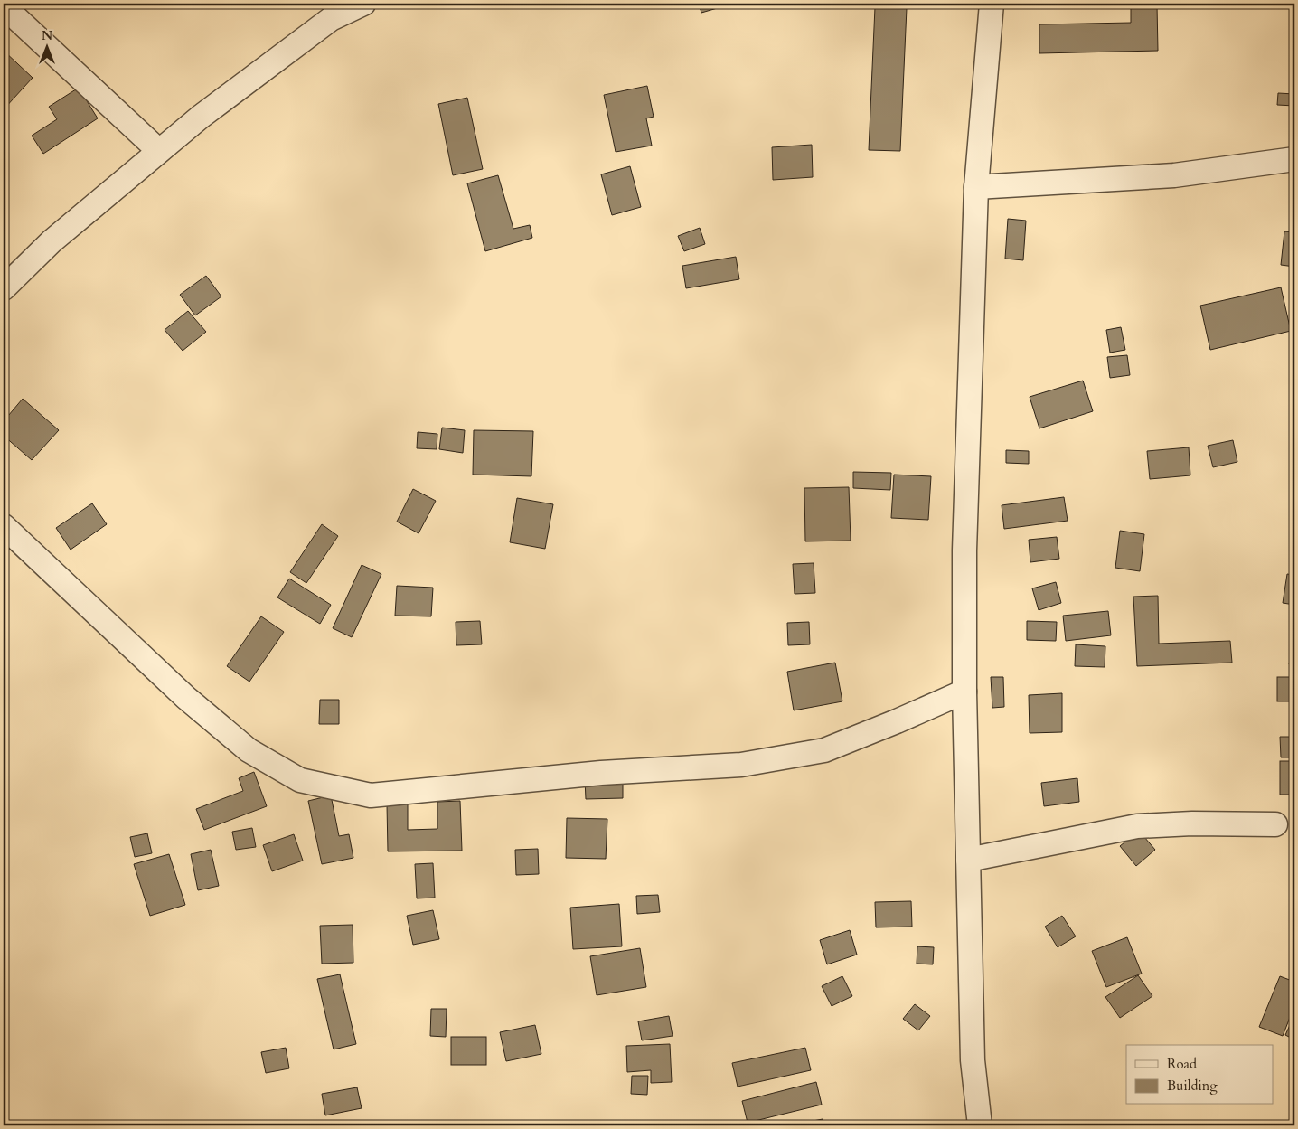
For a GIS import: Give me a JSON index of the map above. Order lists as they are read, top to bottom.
{
  "legend": ["Road", "Building"],
  "north": "top"
}
